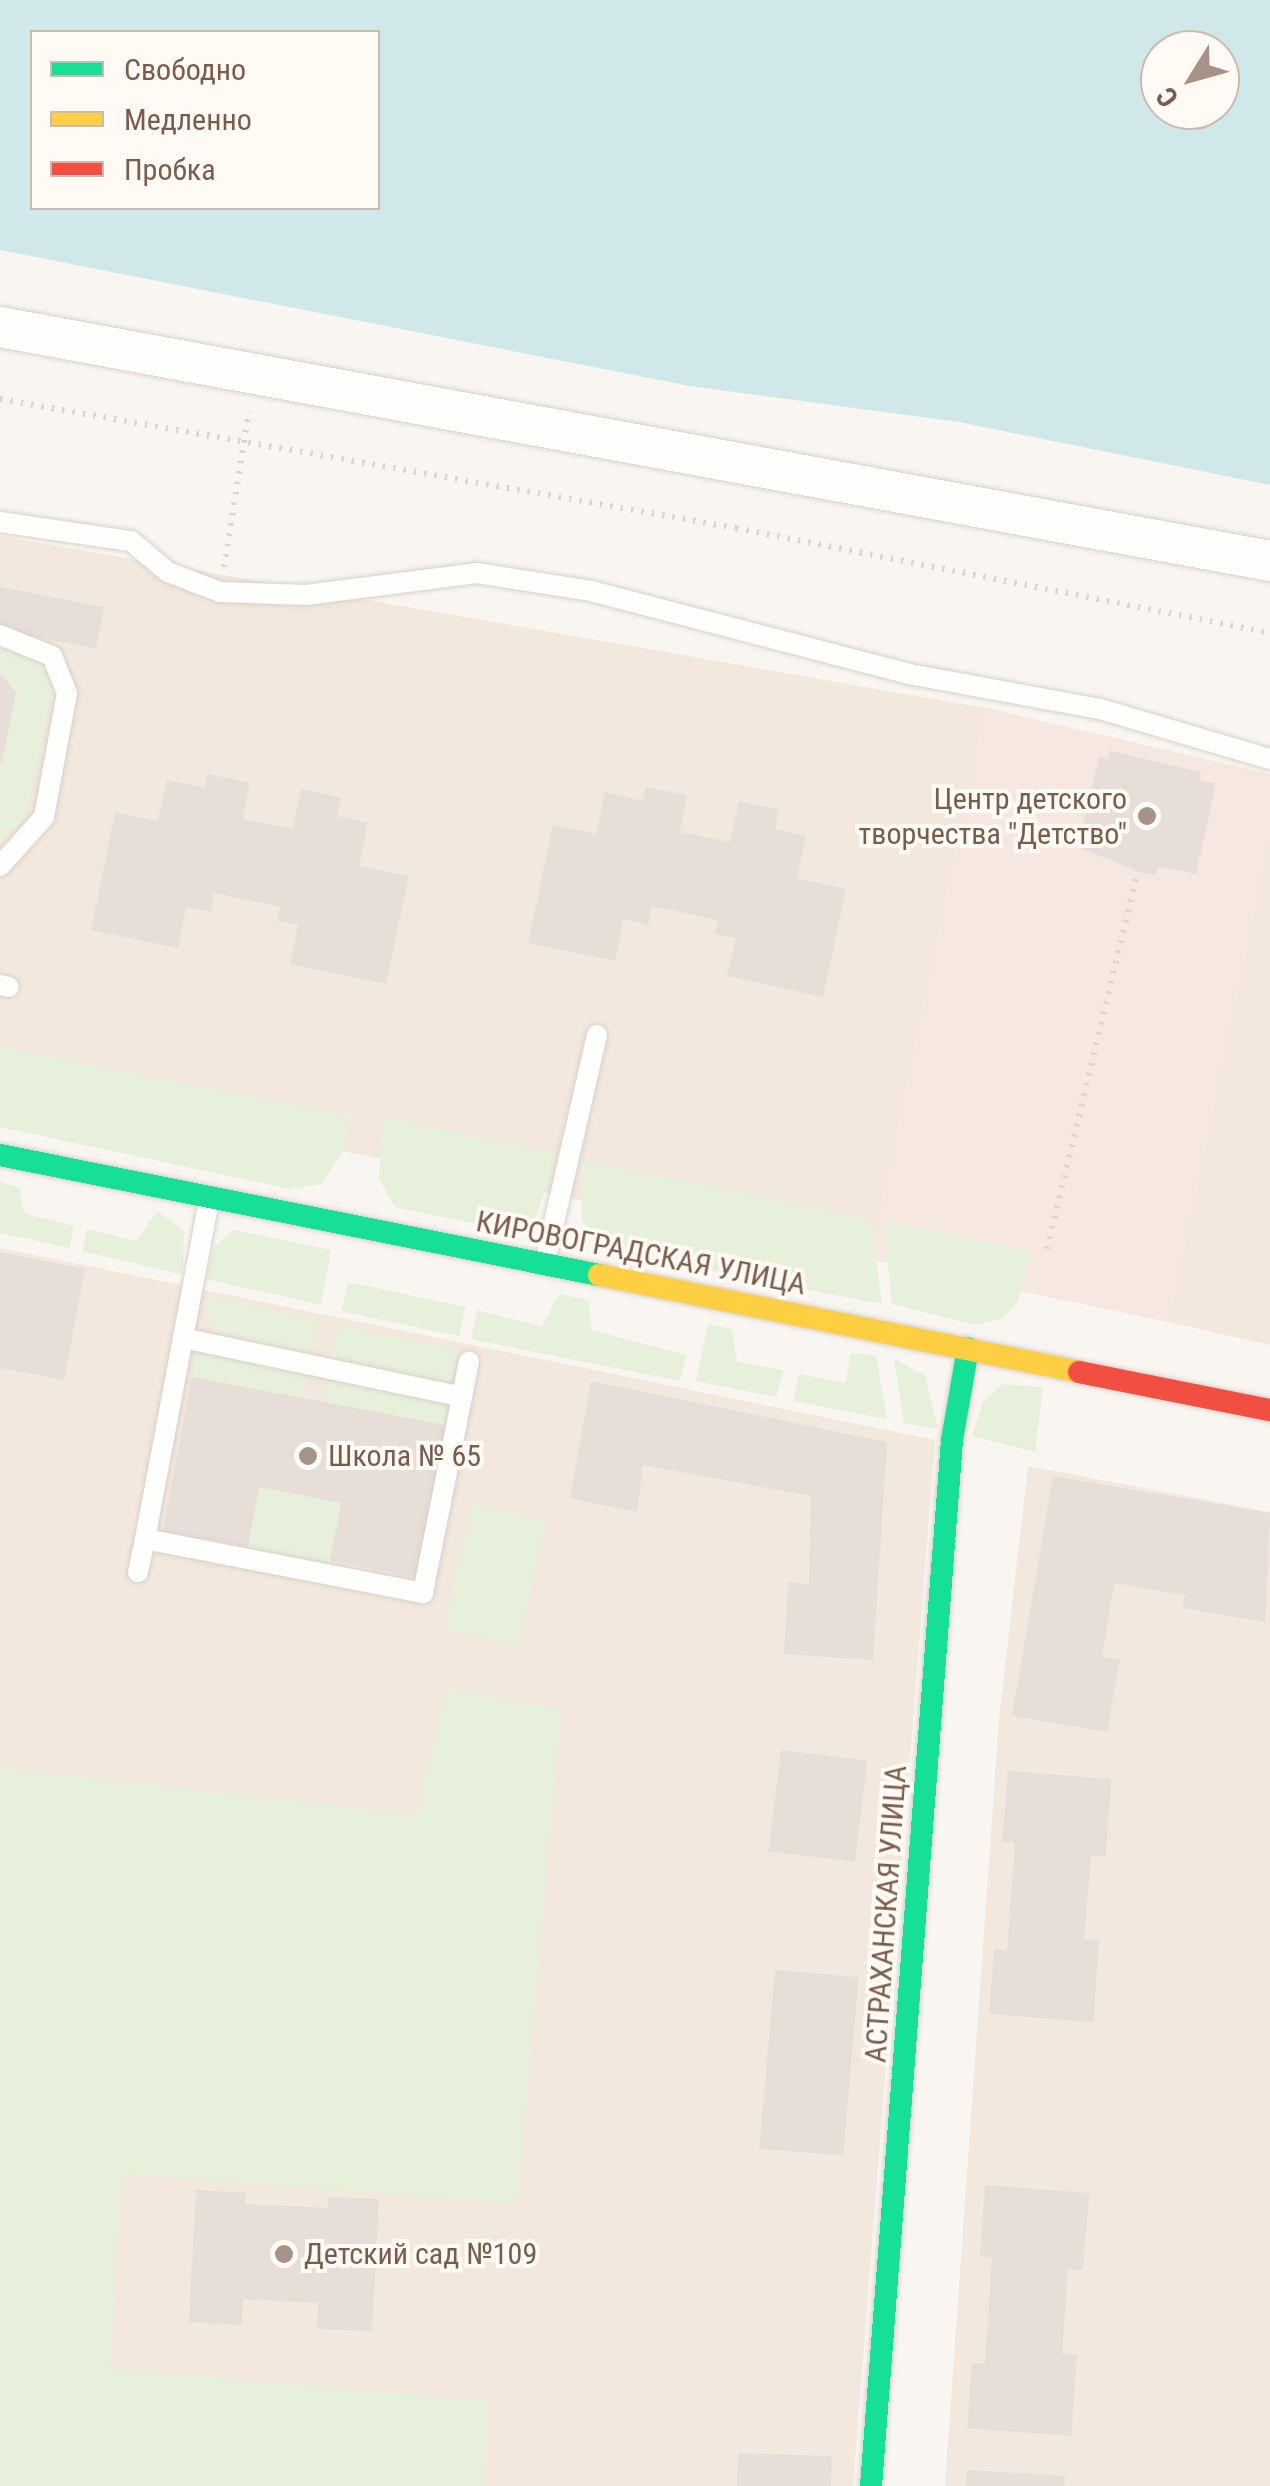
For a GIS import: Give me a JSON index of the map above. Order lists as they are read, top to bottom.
{
  "streets": {
    "street": ["КИРОВОГРАДСКАЯ УЛИЦА", "АСТРАХАНСКАЯ УЛИЦА"]
  },
  "crossings": [
    ["КИРОВОГРАДСКАЯ УЛИЦА", "АСТРАХАНСКАЯ УЛИЦА"]
  ],
  "places": ["Центр детского творчества \"Детство\"", "Школа № 65", "Детский сад №109"],
  "legend": ["Свободно", "Медленно", "Пробка"],
  "north": "bottom left"
}
